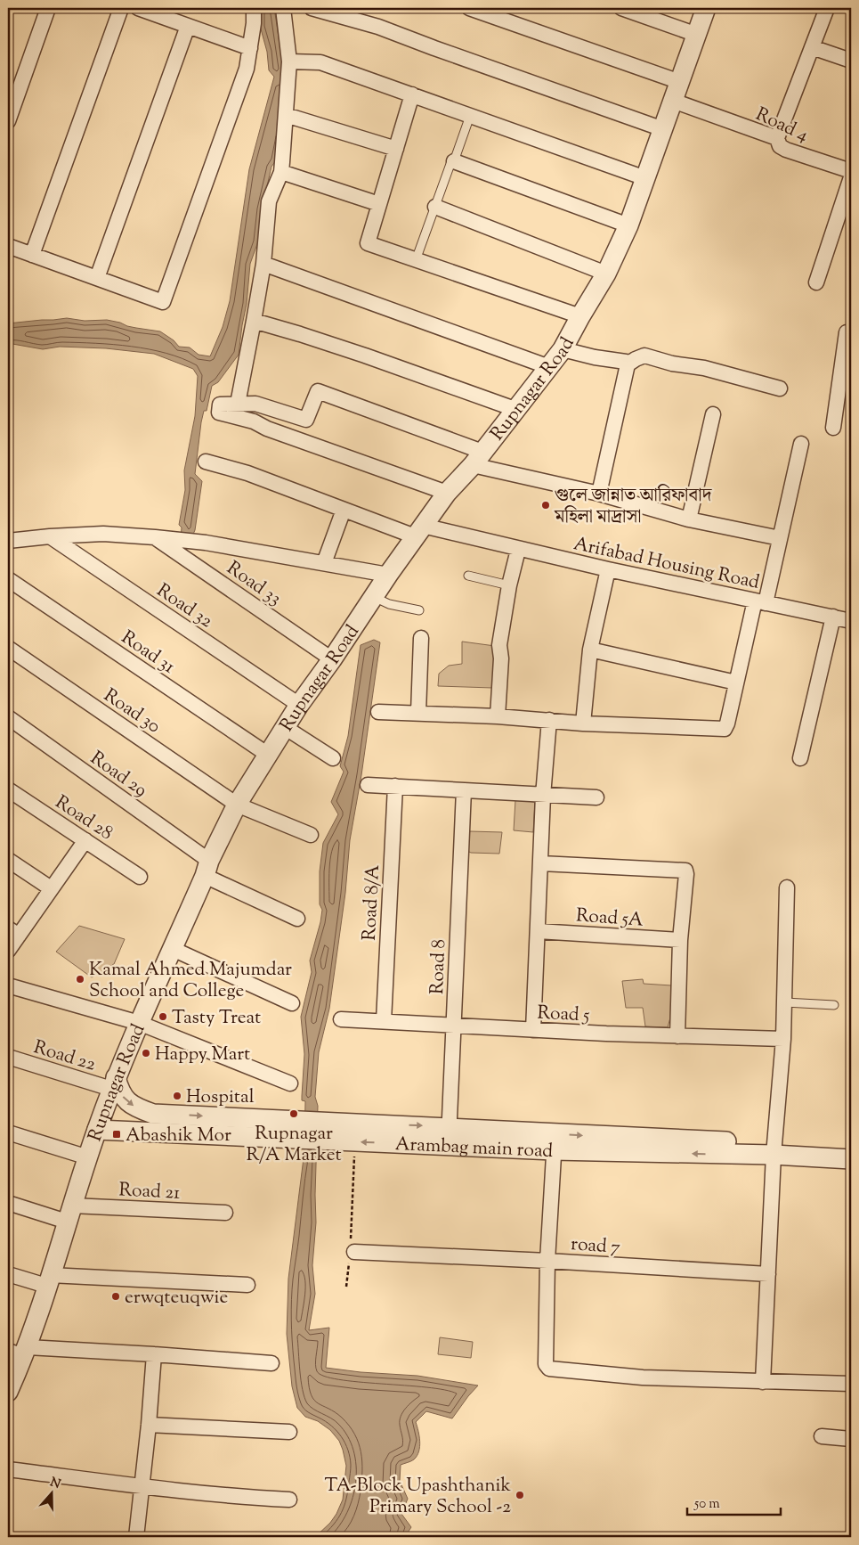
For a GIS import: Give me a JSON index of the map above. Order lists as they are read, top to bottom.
{
  "streets": {
    "street": [
      "Road 4",
      "Rupnagar Road",
      "Arifabad Housing Road",
      "Road 33",
      "Road 32",
      "Road 31",
      "Road 30",
      "Road 29",
      "Road 28",
      "Road 8/A",
      "Road 5A",
      "Road 8",
      "Road 5",
      "Road 22",
      "Arambag main road",
      "Road 21",
      "road 7"
    ]
  },
  "crossings": [
    ["Road 4", "Rupnagar Road"],
    ["Rupnagar Road", "Arifabad Housing Road"],
    ["Rupnagar Road", "Road 33"],
    ["Rupnagar Road", "Road 32"],
    ["Rupnagar Road", "Road 31"],
    ["Rupnagar Road", "Road 30"],
    ["Rupnagar Road", "Road 29"],
    ["Rupnagar Road", "Road 22"],
    ["Rupnagar Road", "Arambag main road"],
    ["Rupnagar Road", "Road 21"],
    ["Road 8/A", "Road 5"],
    ["Road 8", "Road 5"],
    ["Road 8", "Arambag main road"],
    ["Road 22", "Arambag main road"],
    ["Arambag main road", "road 7"]
  ],
  "places": {
    "other": [
      "গুলে জান্নাত আরিফাবাদ মহিলা মাদ্রাসা",
      "Kamal Ahmed Majumdar School and College",
      "Tasty Treat",
      "Happy Mart",
      "Hospital",
      "Rupnagar R/A Market",
      "erwqteuqwie",
      "TA-Block Upashthanik Primary School -2"
    ],
    "transit": ["Abashik Mor"]
  },
  "scale_bar": "50 m",
  "north": "top"
}
